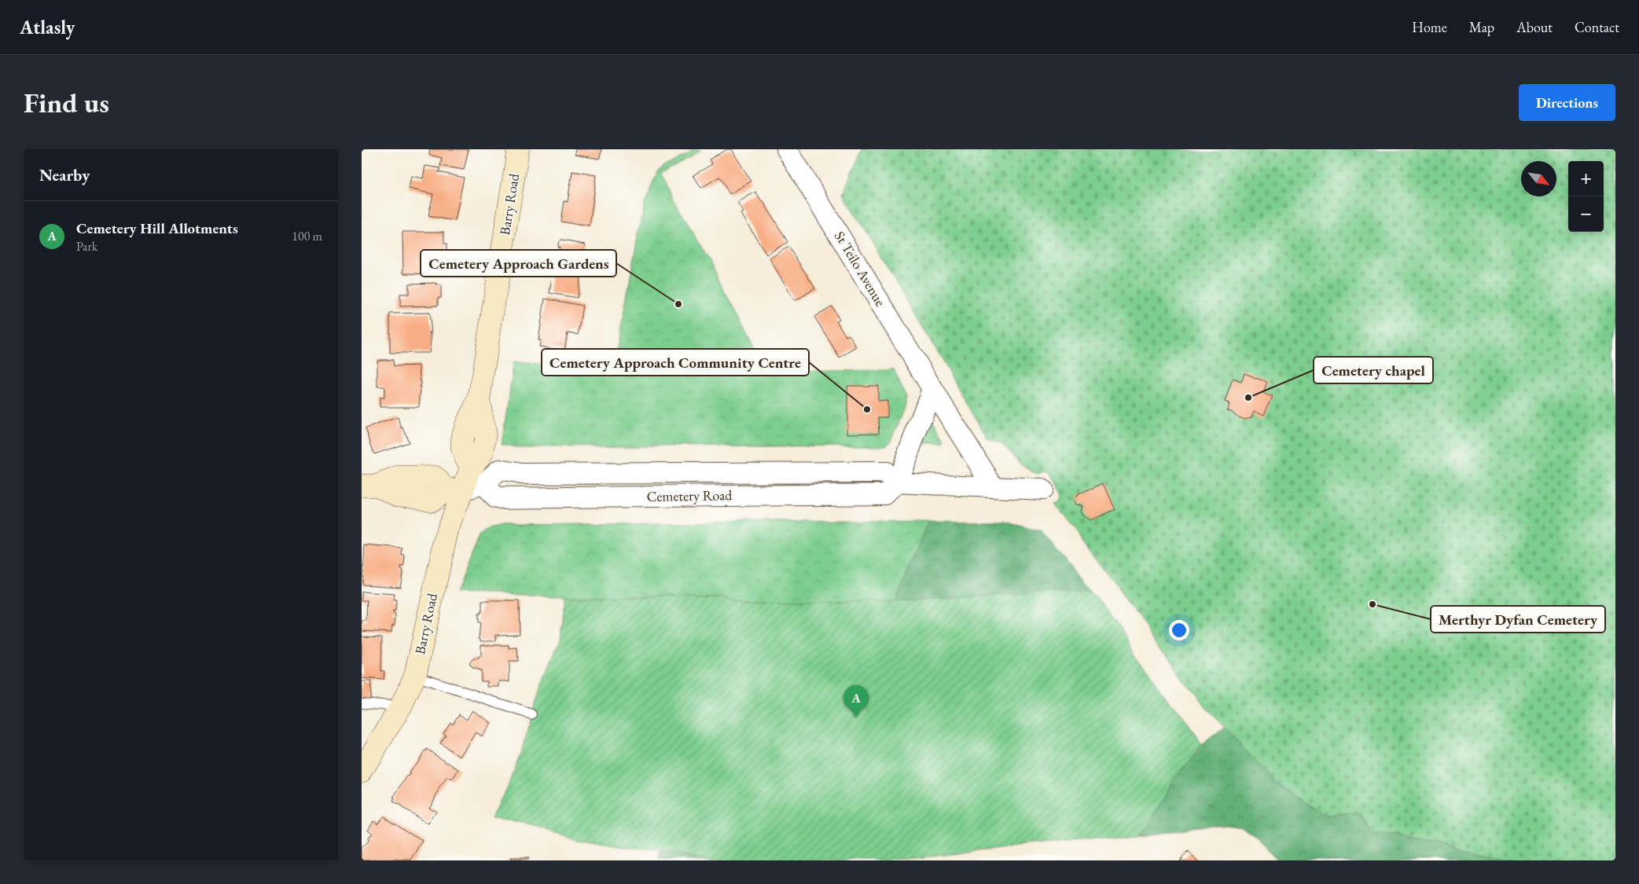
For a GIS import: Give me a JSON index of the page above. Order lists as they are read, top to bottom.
{
  "streets": {
    "street": ["Barry Road", "St Teilo Avenue", "Cemetery Road"]
  },
  "crossings": [
    ["Barry Road", "Cemetery Road"]
  ],
  "places": [
    "Cemetery Approach Gardens",
    "Cemetery chapel",
    "Cemetery Approach Community Centre",
    "Merthyr Dyfan Cemetery"
  ],
  "north": "bottom right",
  "page": {
    "header": "Atlasly",
    "nav": [
      "Home",
      "Map",
      "About",
      "Contact"
    ],
    "buttons": "Directions",
    "title": "Find us",
    "heading": "Nearby",
    "map_buttons": ["+", "−"],
    "list": [
      {
        "mark": "A",
        "name": "Cemetery Hill Allotments",
        "note": "Park",
        "value": "100 m"
      }
    ],
    "pins": "A"
  }
}
